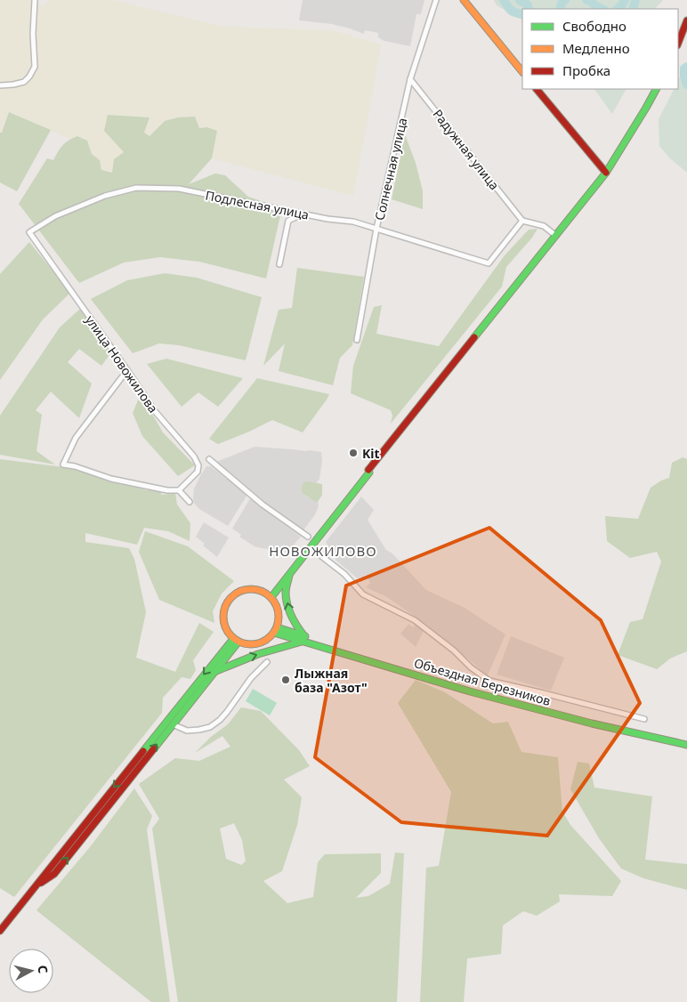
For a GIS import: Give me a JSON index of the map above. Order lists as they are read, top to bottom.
{
  "streets": {
    "main road": ["Объездная Березников"],
    "street": [
      "Радужная улица",
      "Солнечная улица",
      "Подлесная улица",
      "улица Новожилова"
    ]
  },
  "crossings": [
    ["Радужная улица", "Солнечная улица"],
    ["Радужная улица", "Подлесная улица"],
    ["Солнечная улица", "Подлесная улица"],
    ["Подлесная улица", "улица Новожилова"]
  ],
  "districts": ["НОВОЖИЛОВО"],
  "places": ["Kit", "Лыжная база \"Азот\""],
  "legend": ["Свободно", "Медленно", "Пробка"],
  "north": "right"
}
